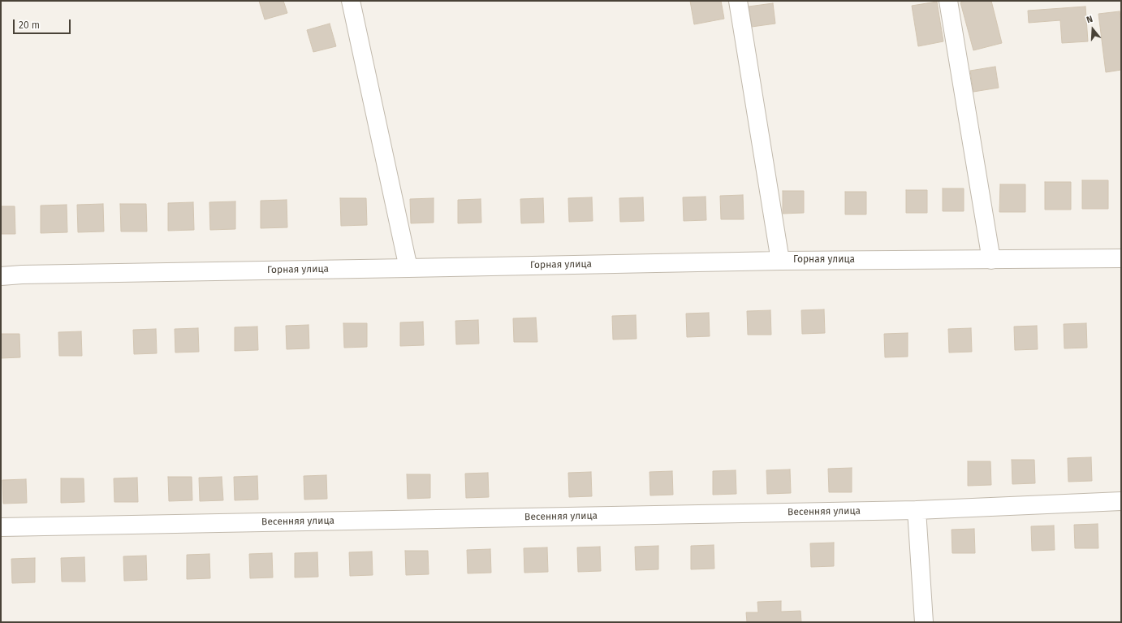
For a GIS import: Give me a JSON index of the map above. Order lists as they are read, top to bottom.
{
  "streets": {
    "street": ["Горная улица", "Весенняя улица"]
  },
  "scale_bar": "20 m",
  "north": "top"
}
